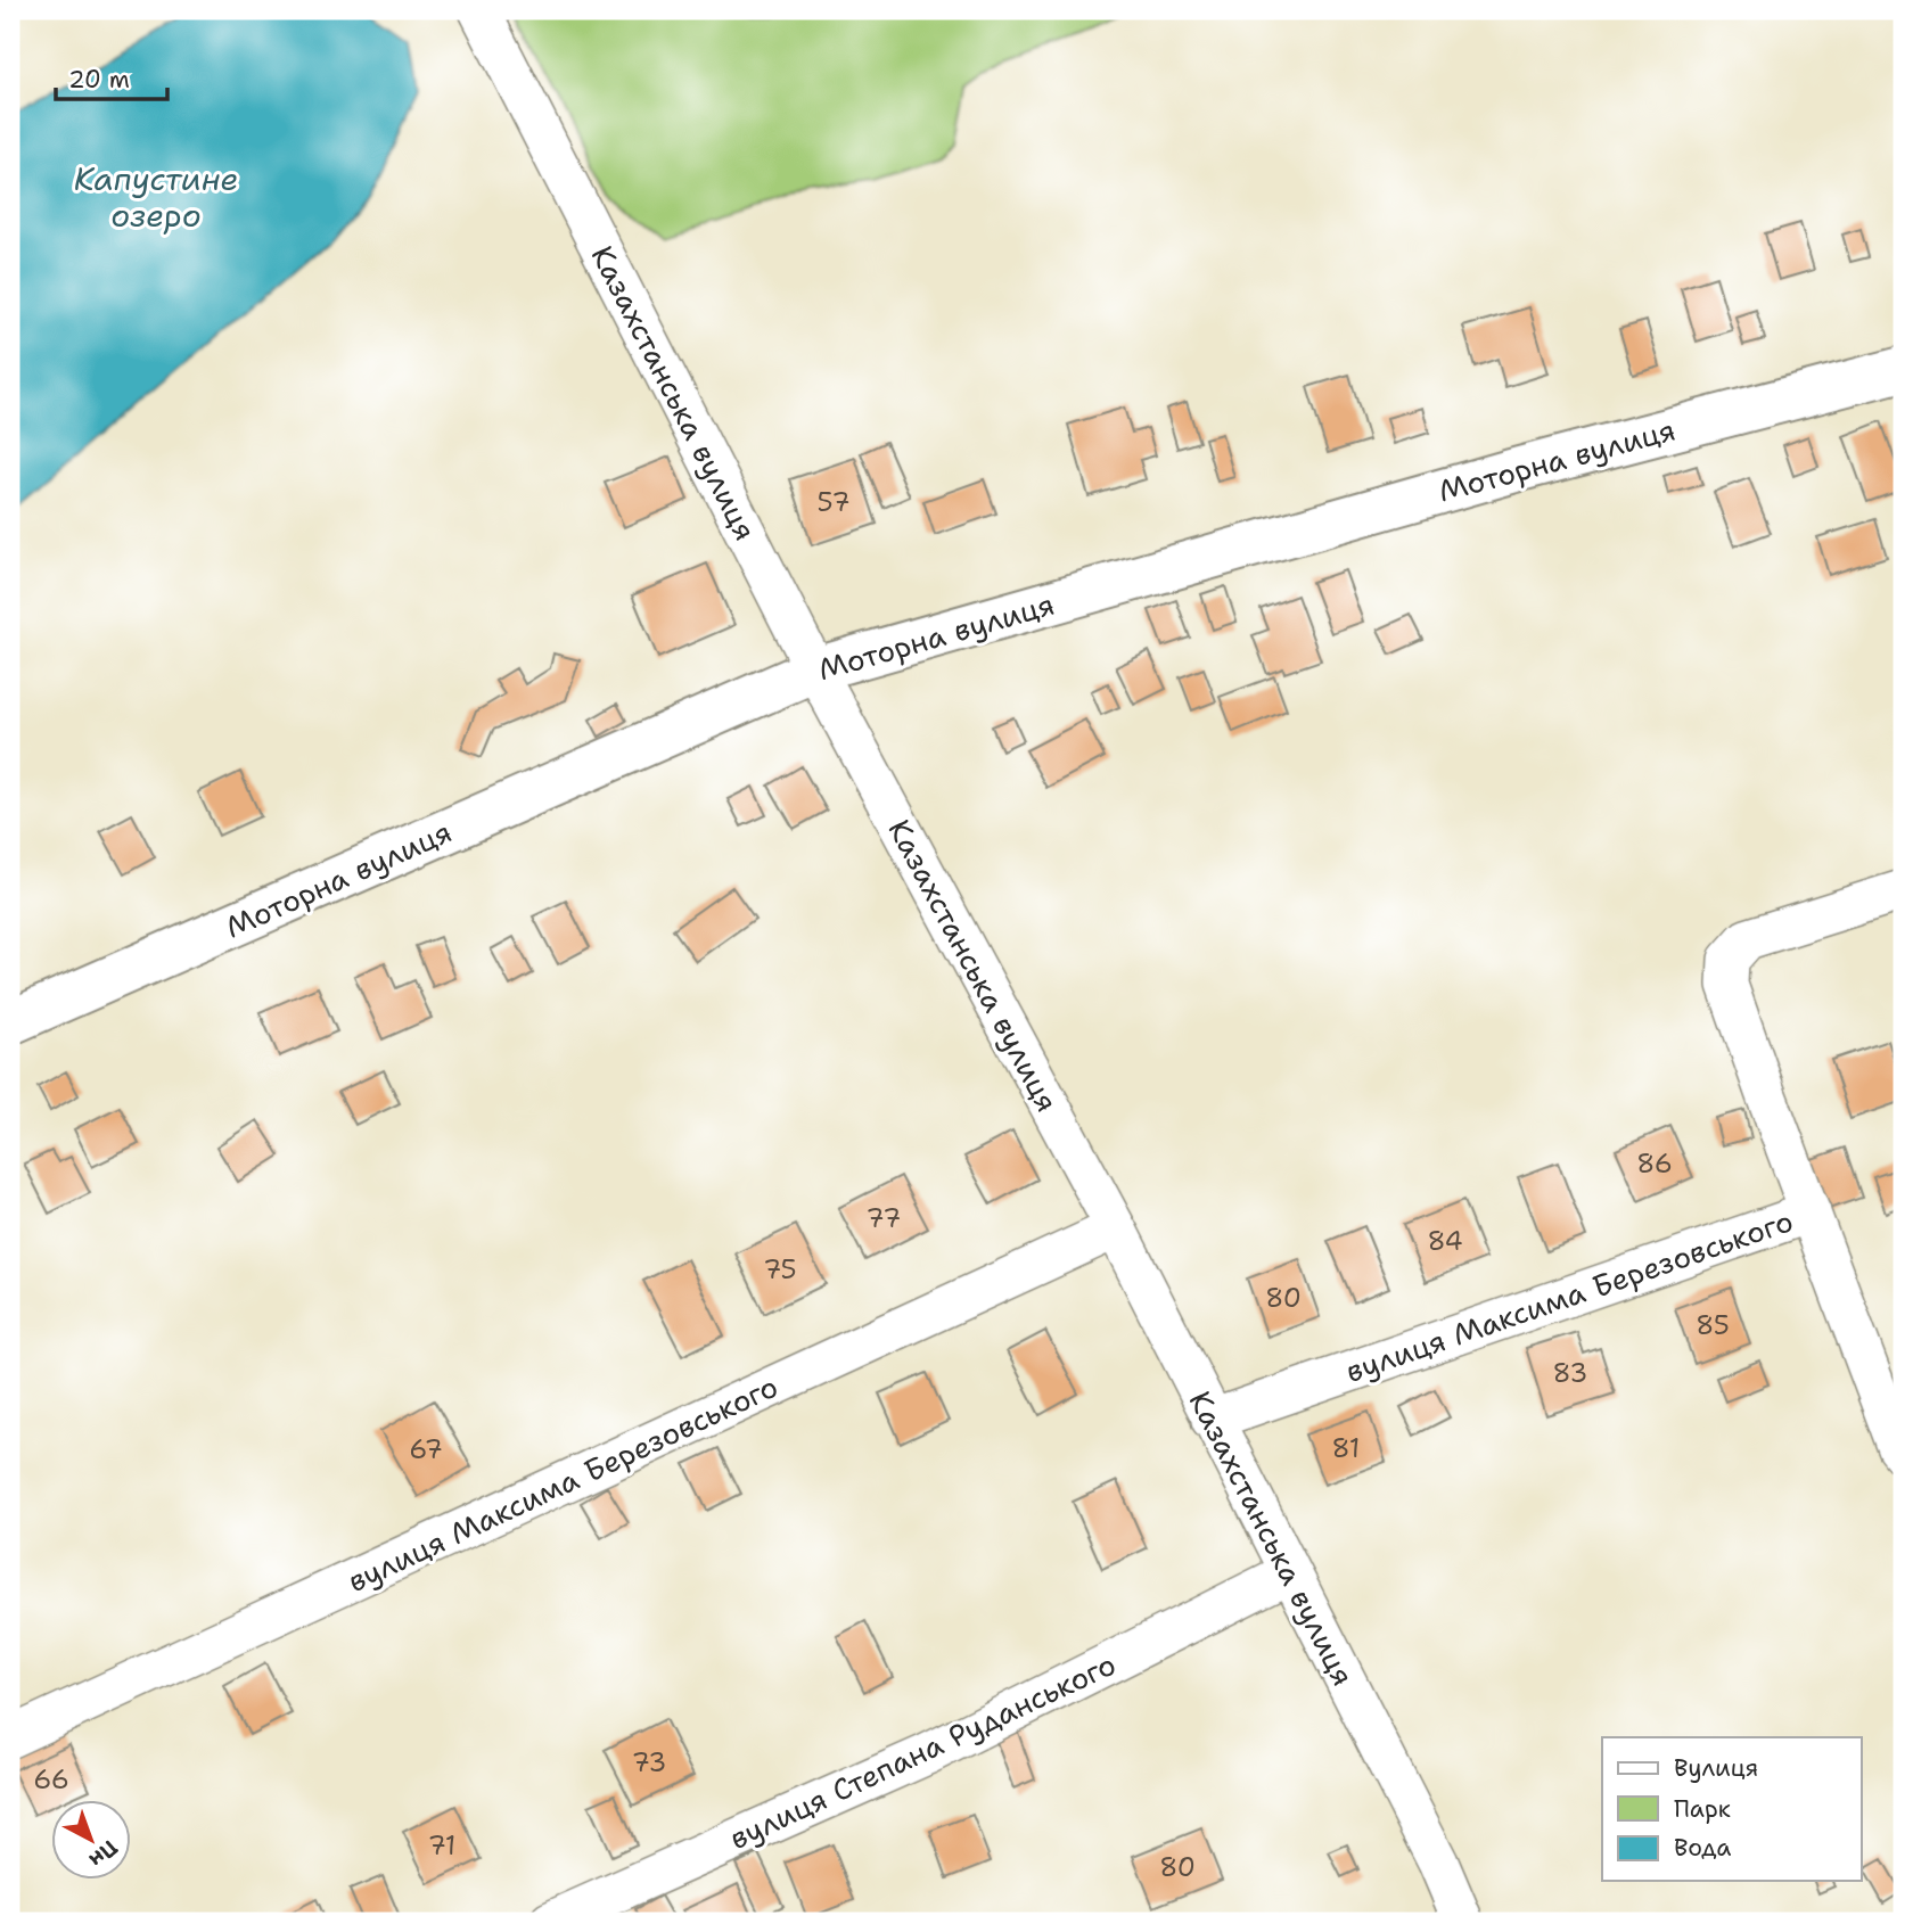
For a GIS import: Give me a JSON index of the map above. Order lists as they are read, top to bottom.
{
  "streets": {
    "street": [
      "Казахстанська вулиця",
      "Моторна вулиця",
      "вулиця Максима Березовського",
      "вулиця Степана Руданського"
    ]
  },
  "crossings": [
    ["Казахстанська вулиця", "Моторна вулиця"],
    ["Казахстанська вулиця", "вулиця Максима Березовського"],
    ["Казахстанська вулиця", "вулиця Степана Руданського"]
  ],
  "water": ["Капустине озеро"],
  "house_numbers": [
    "57",
    "86",
    "77",
    "84",
    "75",
    "80",
    "85",
    "83",
    "81",
    "67",
    "73",
    "66",
    "71",
    "80"
  ],
  "legend": ["Вулиця", "Парк", "Вода"],
  "scale_bar": "20 m",
  "north": "bottom right"
}
